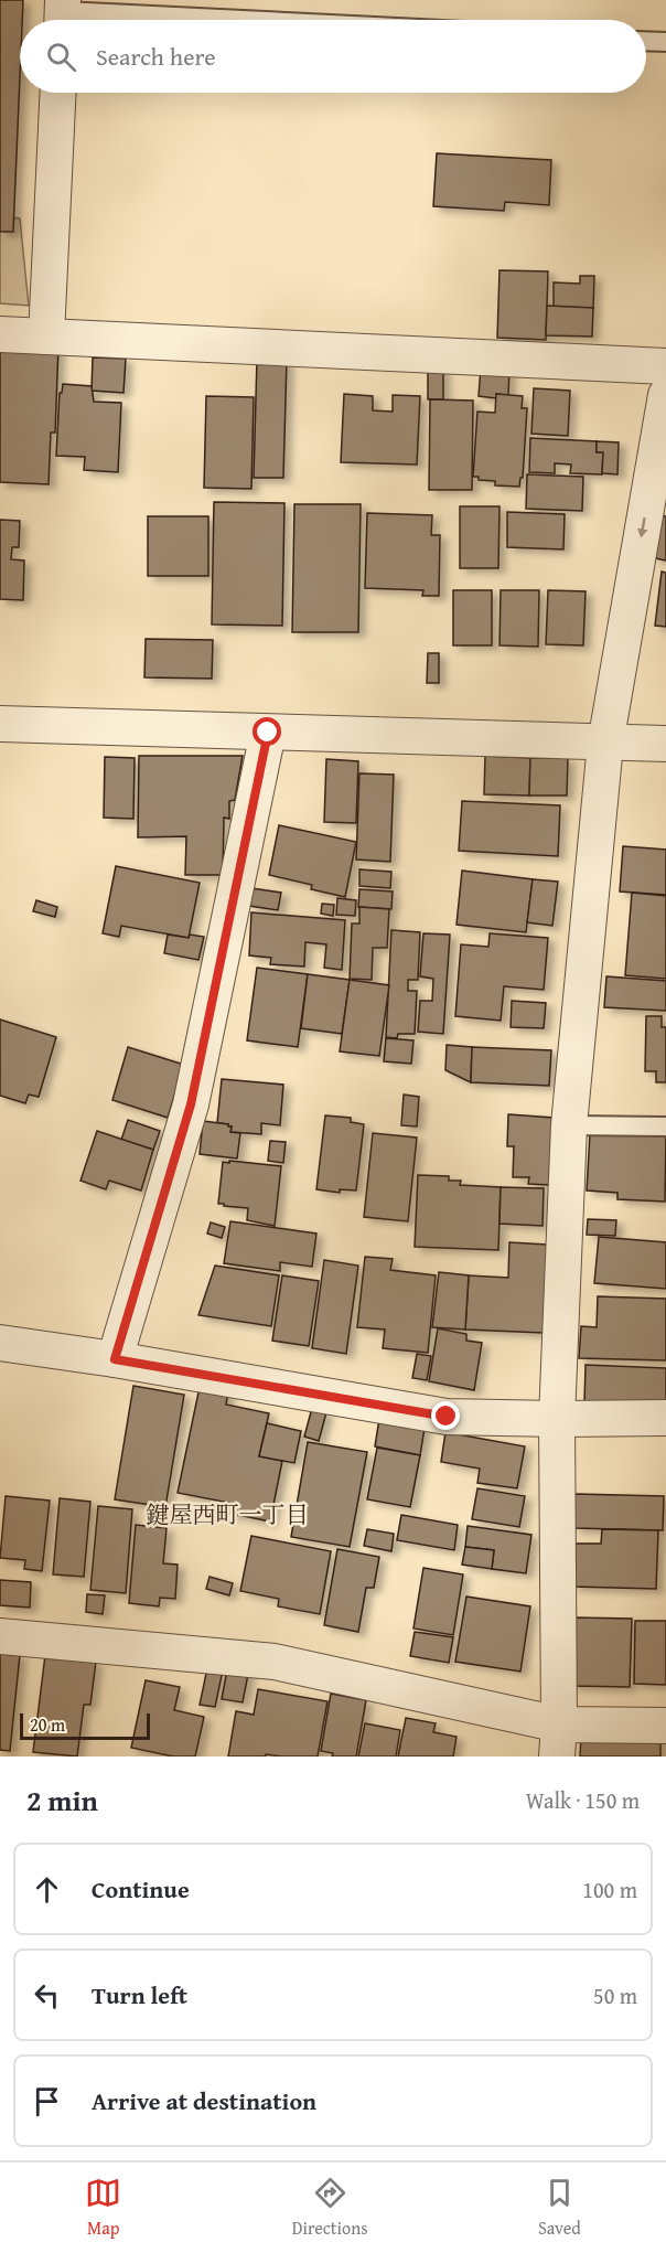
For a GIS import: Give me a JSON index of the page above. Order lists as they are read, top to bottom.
{
  "districts": ["鍵屋西町一丁目"],
  "scale_bar": "20 m",
  "page": {
    "search": "Search here",
    "scale": "20 m",
    "heading": ["2 min", "Walk · 150 m"],
    "list": [
      ["Continue", "100 m"],
      ["Turn left", "50 m"],
      "Arrive at destination"
    ],
    "nav": ["Map", "Directions", "Saved"]
  }
}
